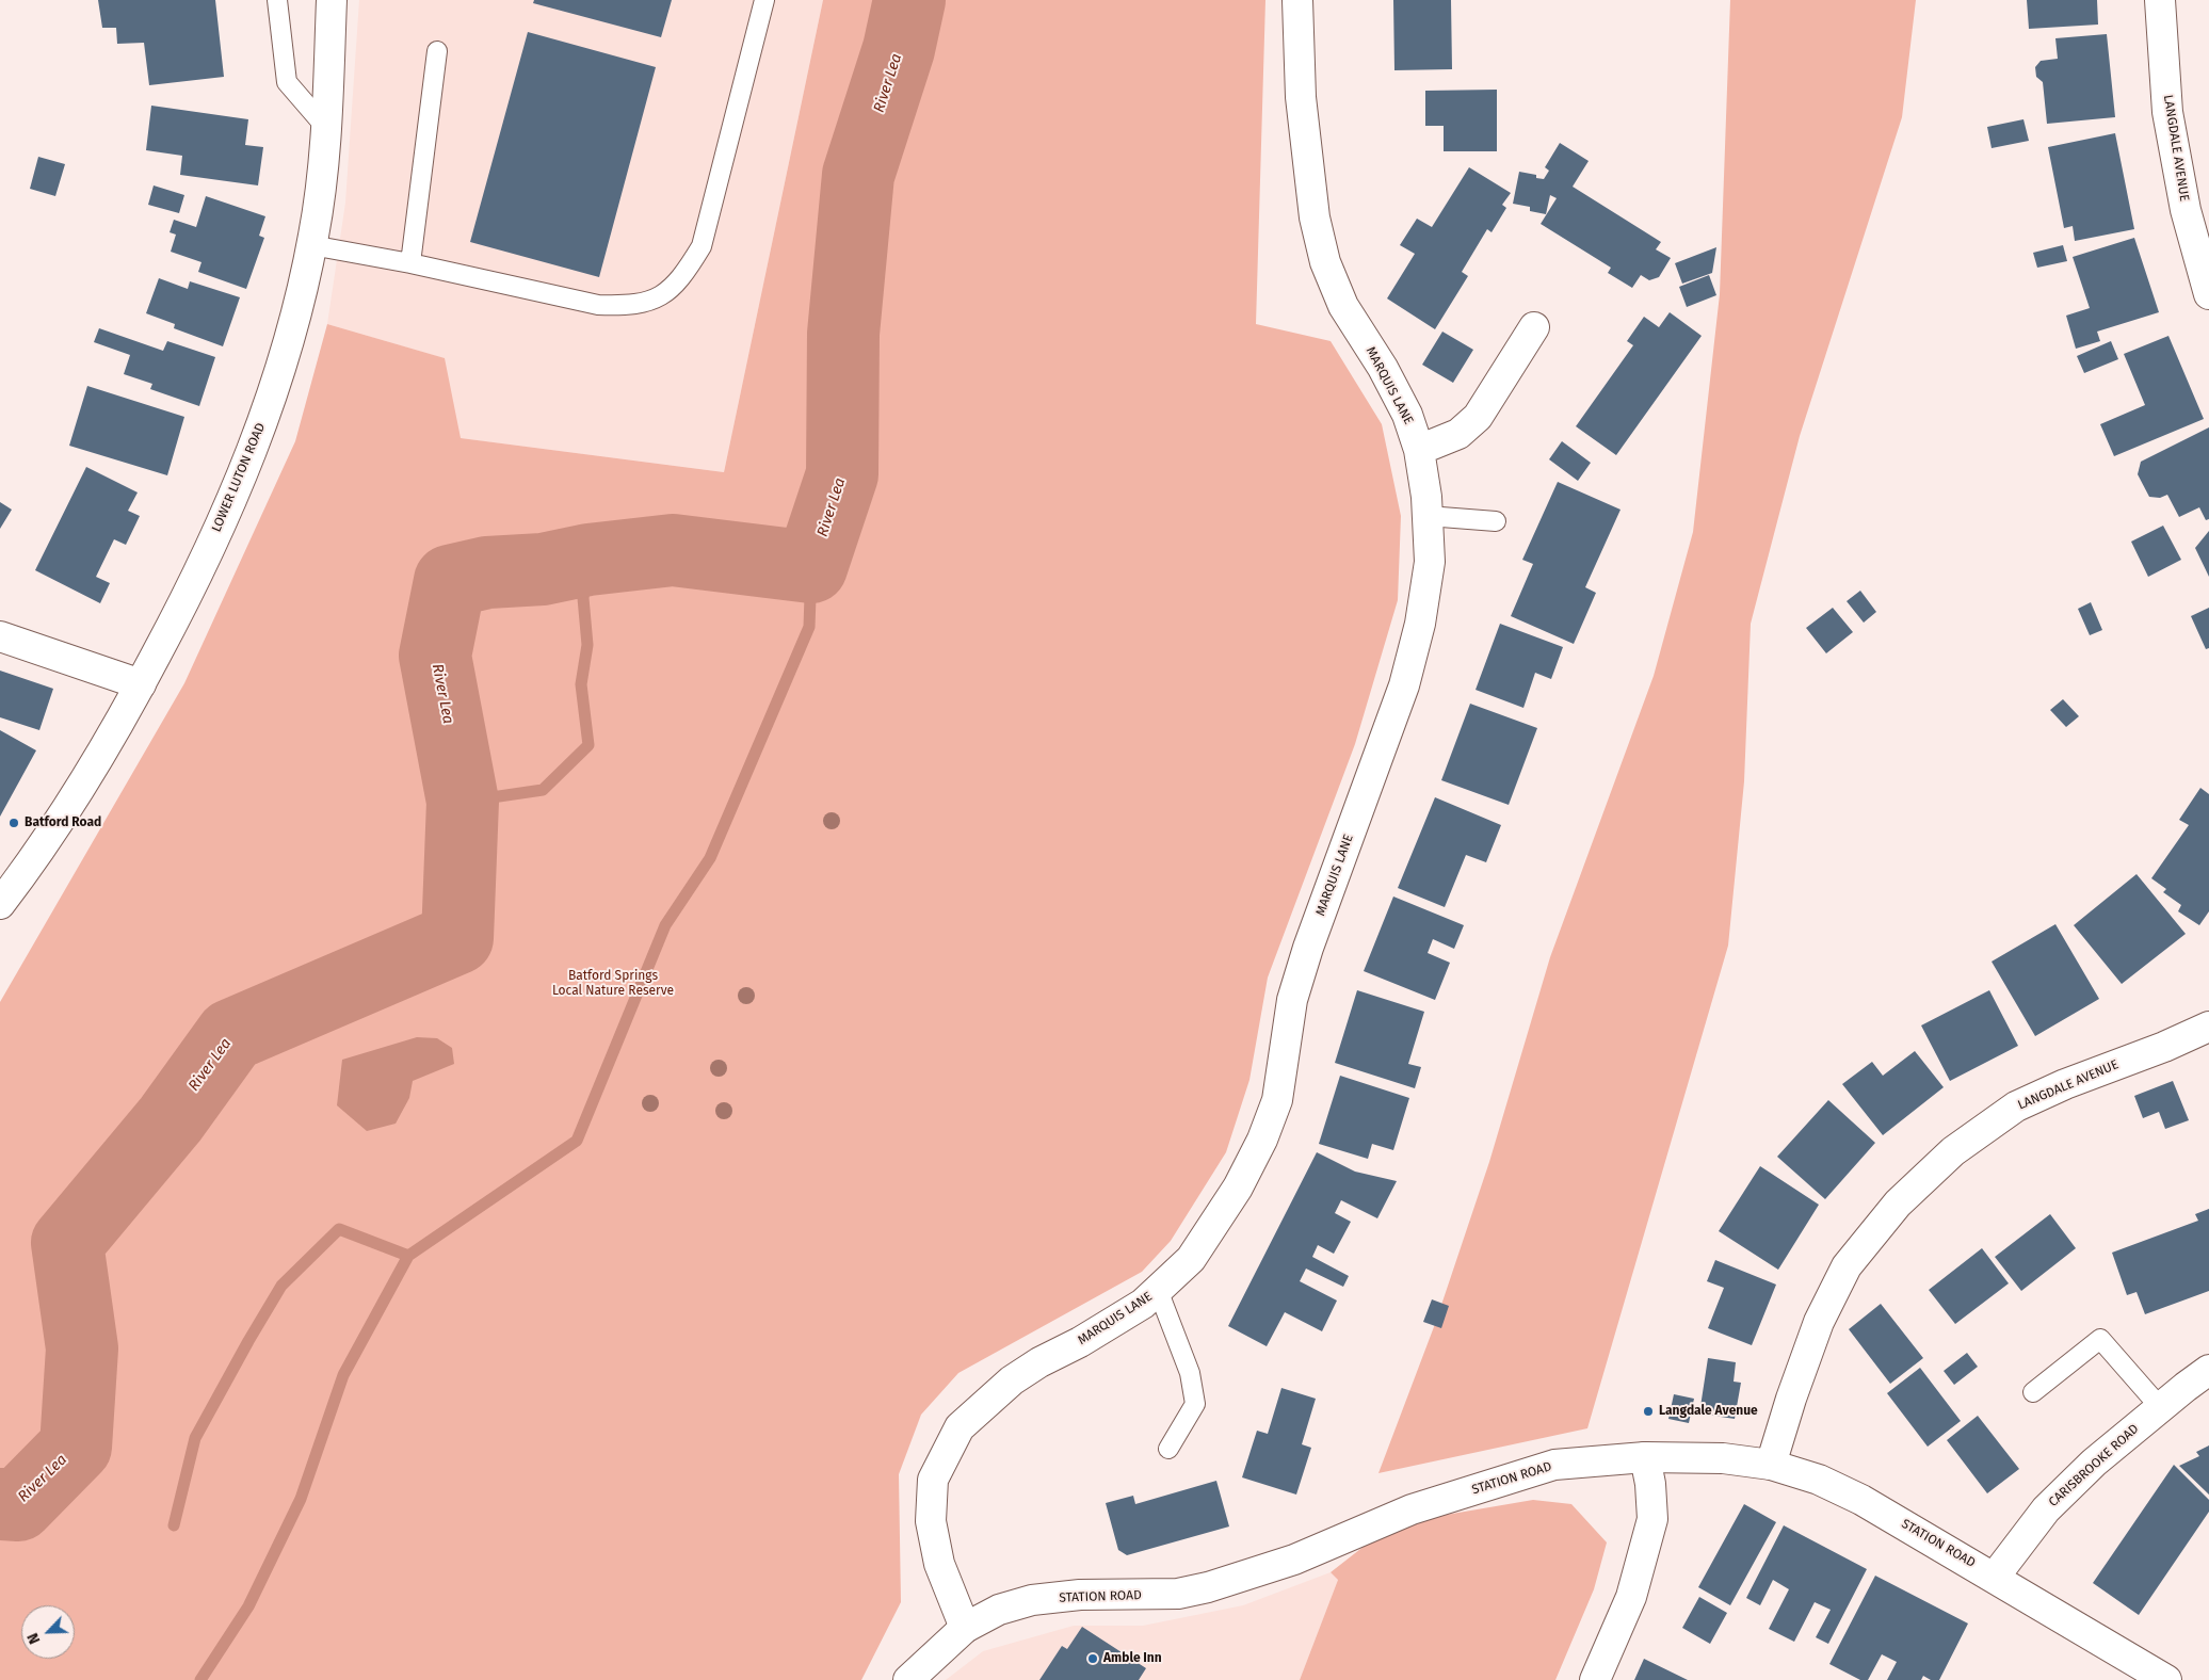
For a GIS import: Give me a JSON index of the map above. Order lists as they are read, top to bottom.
{
  "streets": {
    "street": [
      "LANGDALE AVENUE",
      "MARQUIS LANE",
      "LOWER LUTON ROAD",
      "CARISBROOKE ROAD",
      "STATION ROAD"
    ]
  },
  "crossings": [
    ["LANGDALE AVENUE", "STATION ROAD"],
    ["MARQUIS LANE", "STATION ROAD"],
    ["CARISBROOKE ROAD", "STATION ROAD"]
  ],
  "water": ["River Lea"],
  "parks": ["Batford Springs Local Nature Reserve"],
  "places": ["Batford Road", "Langdale Avenue", "Amble Inn"],
  "north": "bottom left"
}
